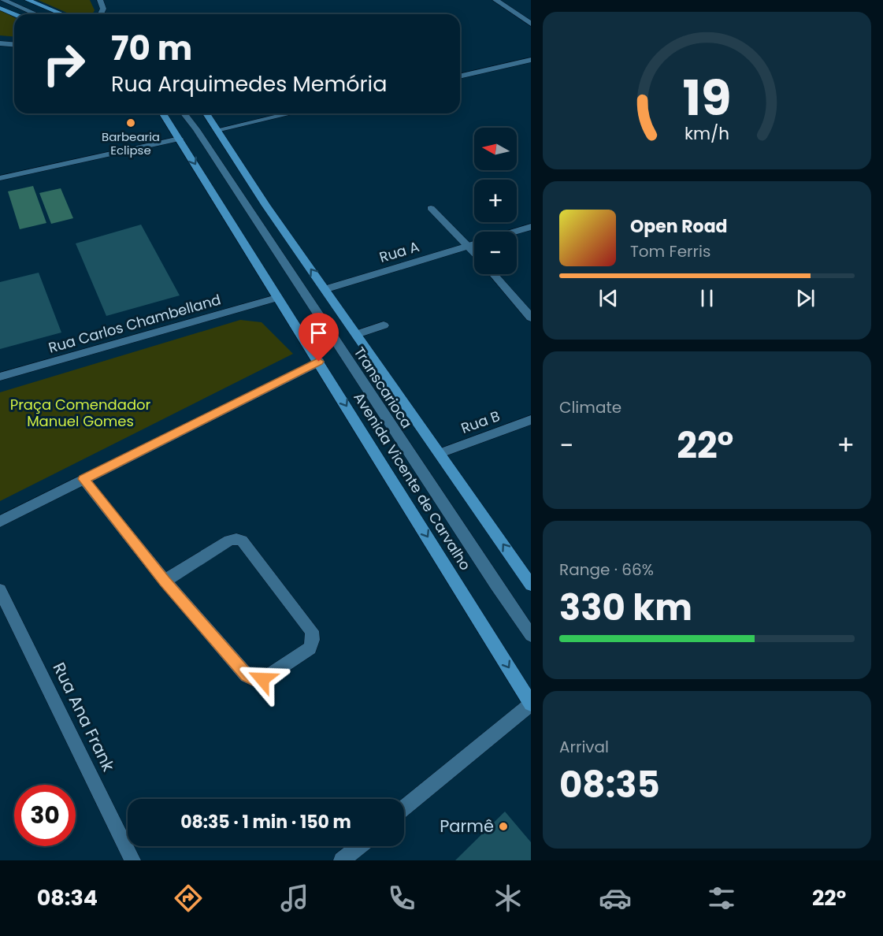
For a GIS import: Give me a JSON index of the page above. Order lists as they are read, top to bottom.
{
  "streets": {
    "main road": ["Avenida Vicente de Carvalho"],
    "street": [
      "Rua A",
      "Rua Carlos Chambelland",
      "Transcarioca",
      "Rua B",
      "Rua Ana Frank"
    ]
  },
  "crossings": [
    ["Rua Carlos Chambelland", "Avenida Vicente de Carvalho"]
  ],
  "parks": ["Praça Comendador Manuel Gomes"],
  "places": ["Barbearia Eclipse", "Parmê"],
  "north": "left",
  "page": {
    "turn": ["70 m", "Rua Arquimedes Memória"],
    "map_buttons": ["+", "−"],
    "song": ["Open Road", "Tom Ferris"],
    "tile": [
      "Climate",
      ["Range · 66%", "330 km"],
      ["Arrival", "08:35"]
    ],
    "heat": ["−", "22°", "+"],
    "limit": "30",
    "trip": "08:35 · 1 min · 150 m",
    "tabs": ["08:34", "22°"],
    "gauge": ["19", "km/h"]
  }
}
